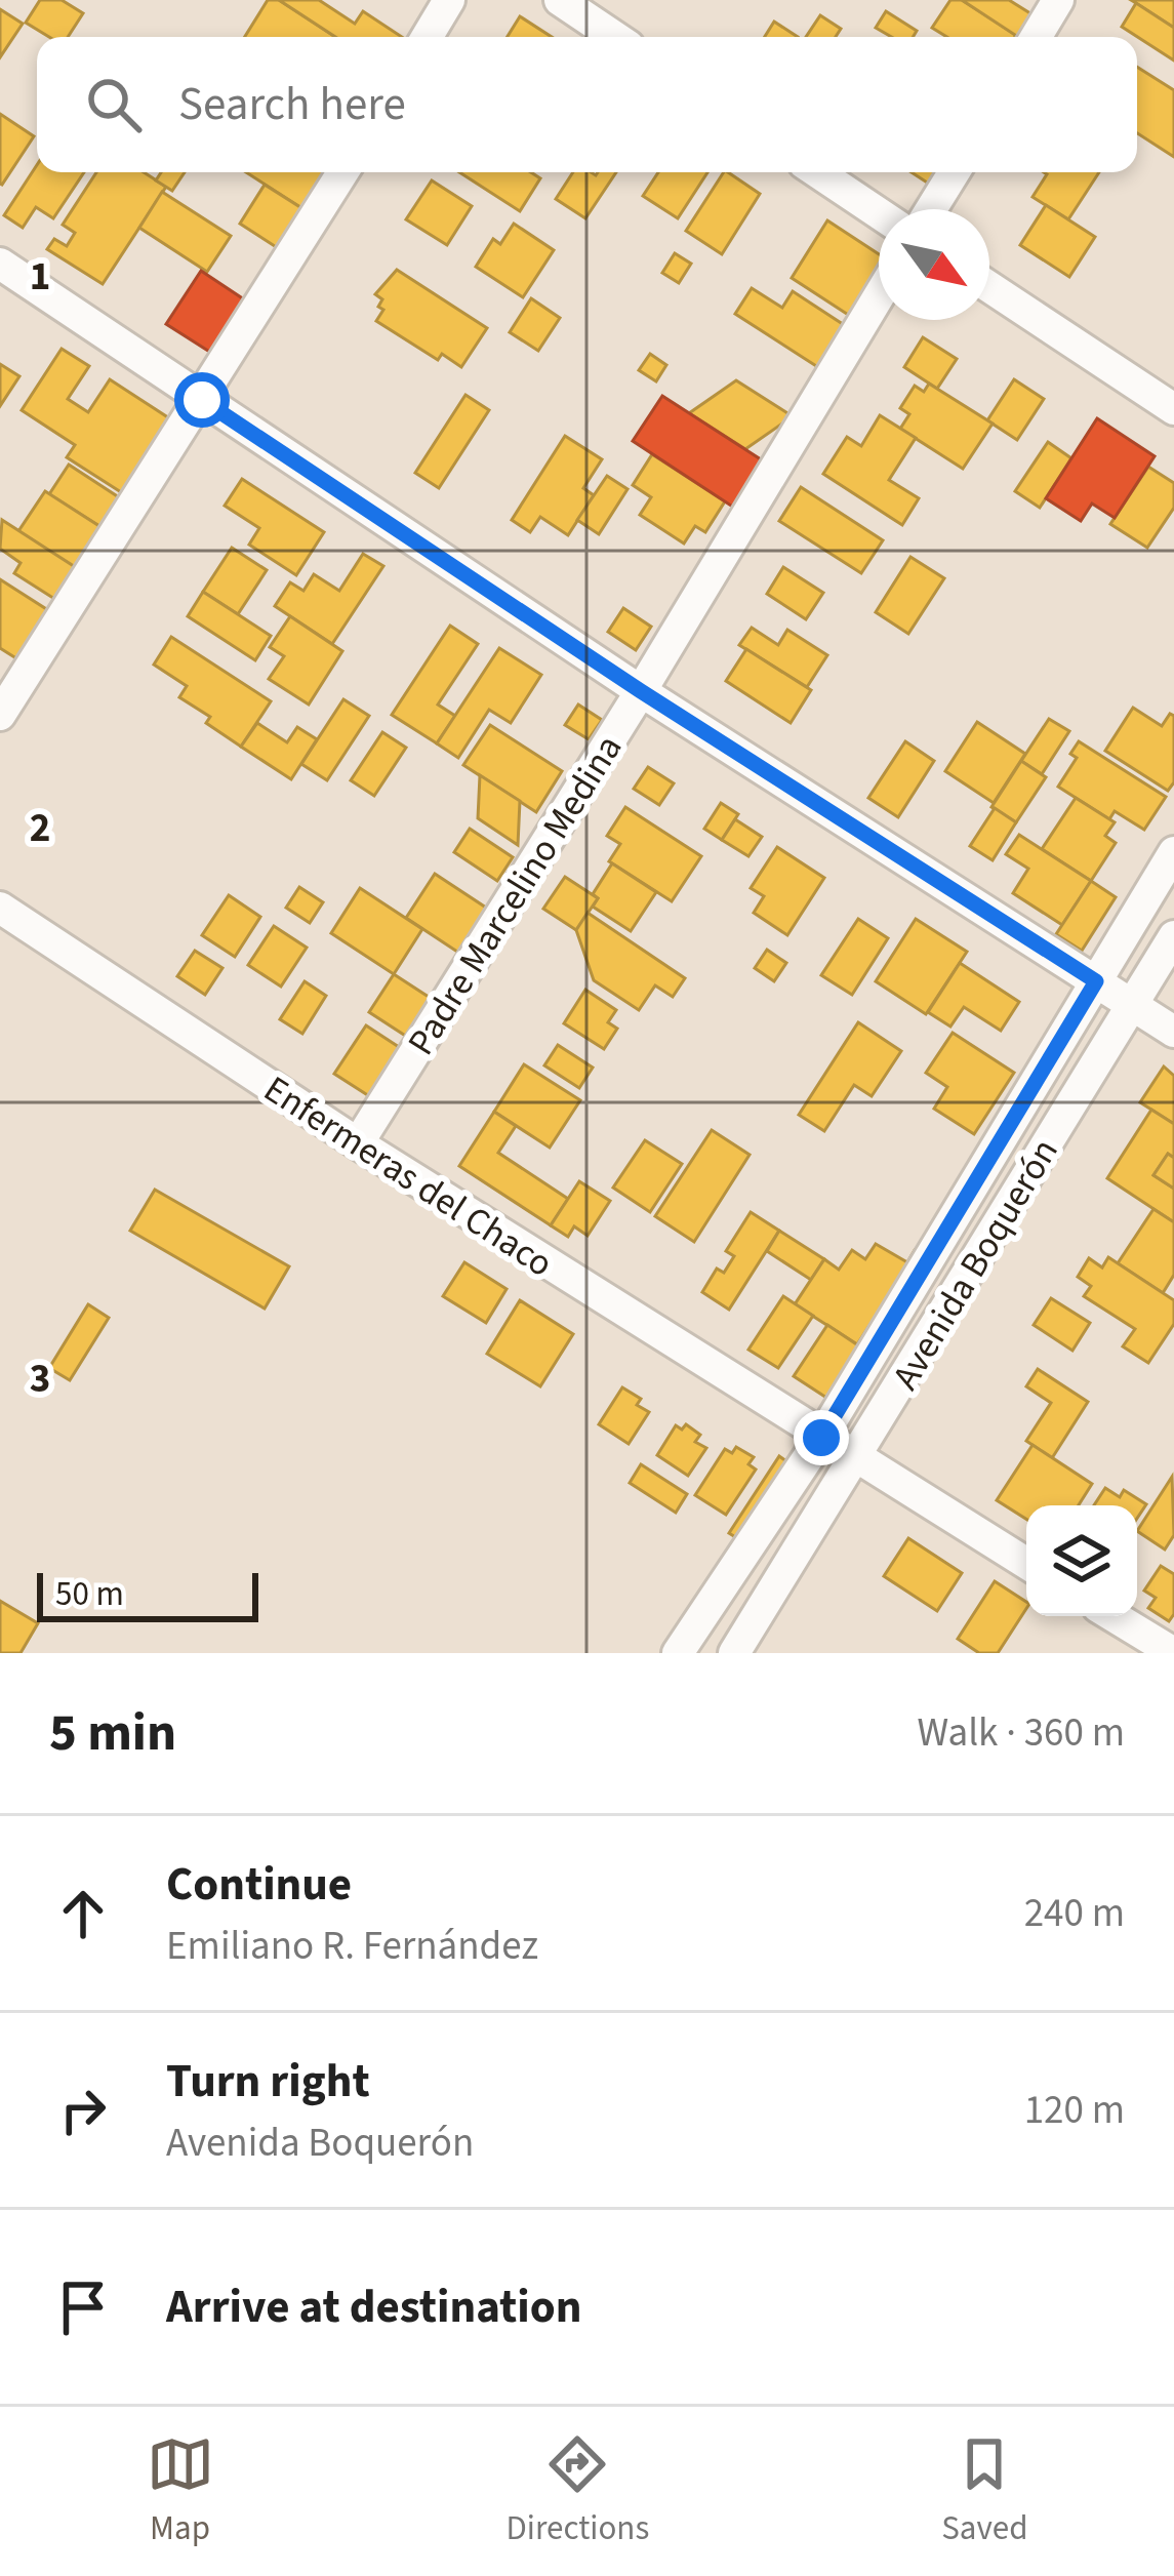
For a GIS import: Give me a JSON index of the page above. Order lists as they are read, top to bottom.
{
  "streets": {
    "street": ["Padre Marcelino Medina", "Enfermeras del Chaco", "Avenida Boquerón"]
  },
  "crossings": [
    ["Padre Marcelino Medina", "Enfermeras del Chaco"],
    ["Enfermeras del Chaco", "Avenida Boquerón"]
  ],
  "scale_bar": "50 m",
  "north": "bottom right",
  "page": {
    "search": "Search here",
    "scale": "50 m",
    "heading": ["5 min", "Walk · 360 m"],
    "list": [
      ["Continue", "Emiliano R. Fernández", "240 m"],
      ["Turn right", "Avenida Boquerón", "120 m"],
      "Arrive at destination"
    ],
    "nav": ["Map", "Directions", "Saved"]
  },
  "grid": {
    "rows": ["1", "2", "3"]
  }
}
